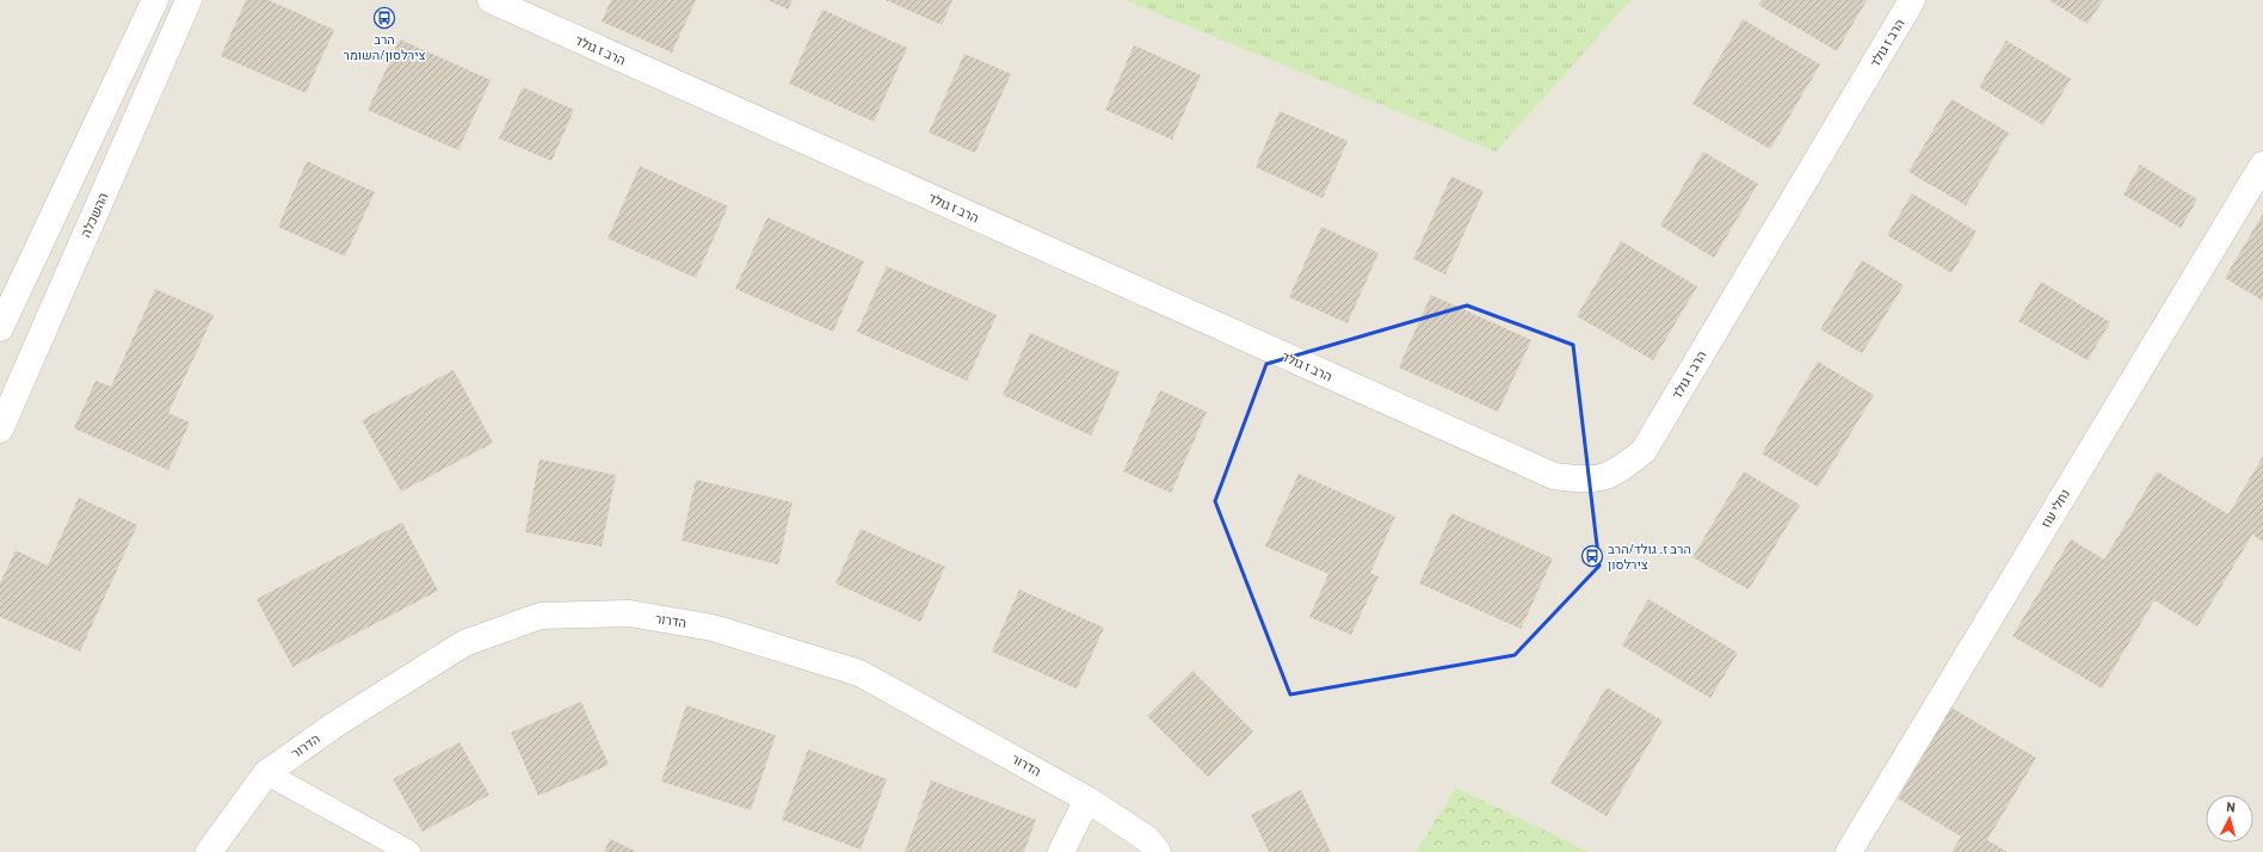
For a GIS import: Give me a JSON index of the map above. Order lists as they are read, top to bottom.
{
  "streets": {
    "street": [
      "הרב ז גולד",
      "ההשכלה",
      "נחלי עוז",
      "הדרור"
    ]
  },
  "places": {
    "bus stop": ["הרב צירלסון/השומר", "הרב ז. גולד/הרב צירלסון"]
  },
  "north": "top"
}
